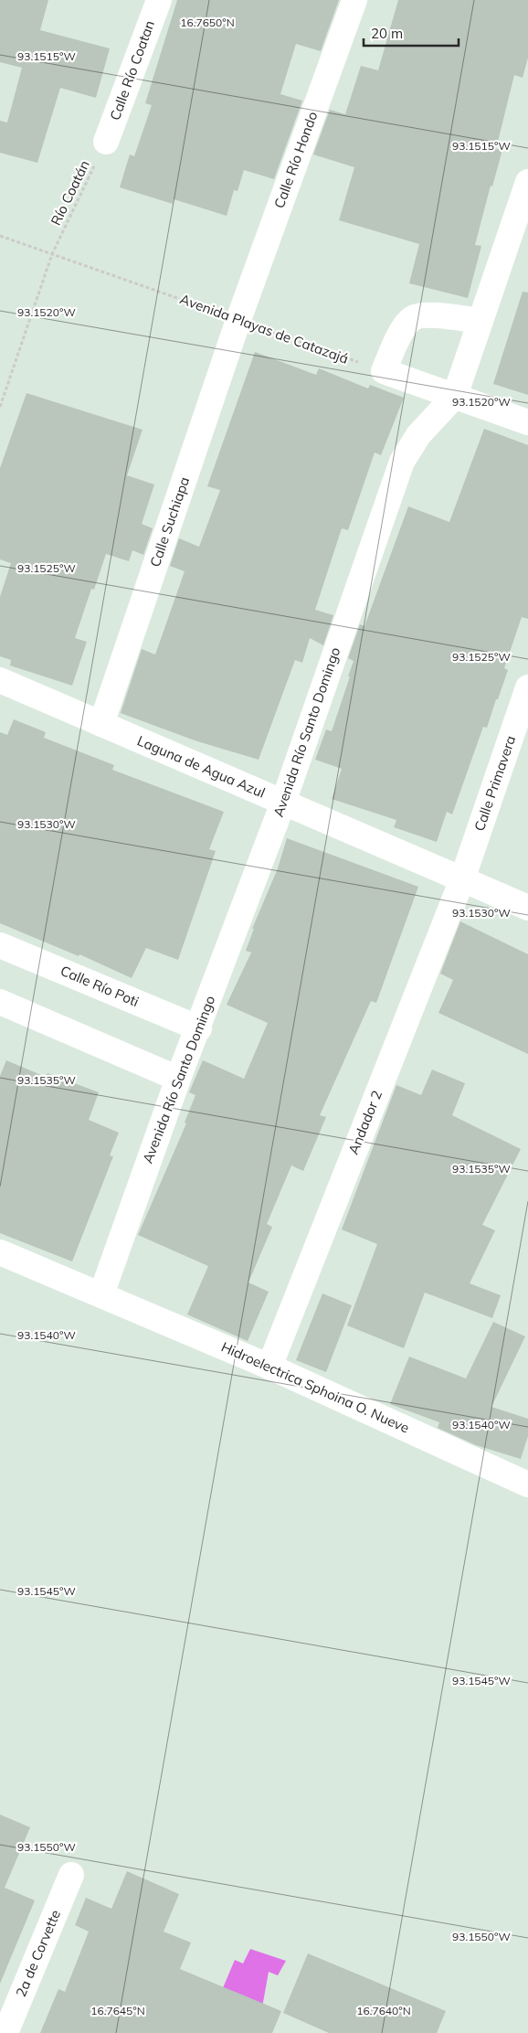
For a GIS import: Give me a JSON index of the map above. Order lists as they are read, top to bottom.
{
  "streets": {
    "street": [
      "Calle Río Coatan",
      "Calle Río Hondo",
      "Calle Suchiapa",
      "Avenida Río Santo Domingo",
      "Laguna de Agua Azul",
      "Calle Primavera",
      "Calle Río Poti",
      "Andador 2",
      "Hidroelectrica Sphoina O. Nueve",
      "2a de Corvette"
    ],
    "path": ["Río Coatán", "Avenida Playas de Catazajá"]
  },
  "crossings": [
    ["Calle Río Coatan", "Río Coatán"],
    ["Calle Río Hondo", "Avenida Playas de Catazajá"],
    ["Calle Río Hondo", "Calle Suchiapa"],
    ["Río Coatán", "Avenida Playas de Catazajá"],
    ["Avenida Playas de Catazajá", "Calle Suchiapa"],
    ["Calle Suchiapa", "Laguna de Agua Azul"],
    ["Avenida Río Santo Domingo", "Laguna de Agua Azul"],
    ["Avenida Río Santo Domingo", "Calle Río Poti"],
    ["Avenida Río Santo Domingo", "Hidroelectrica Sphoina O. Nueve"],
    ["Laguna de Agua Azul", "Calle Primavera"],
    ["Laguna de Agua Azul", "Andador 2"],
    ["Calle Primavera", "Andador 2"],
    ["Andador 2", "Hidroelectrica Sphoina O. Nueve"]
  ],
  "scale_bar": "20 m",
  "coordinates": [
    "16.7650°N",
    "93.1515°W",
    "93.1520°W",
    "93.1525°W",
    "93.1530°W",
    "93.1535°W",
    "93.1540°W",
    "93.1545°W",
    "93.1550°W",
    "16.7645°N",
    "16.7640°N"
  ]
}
